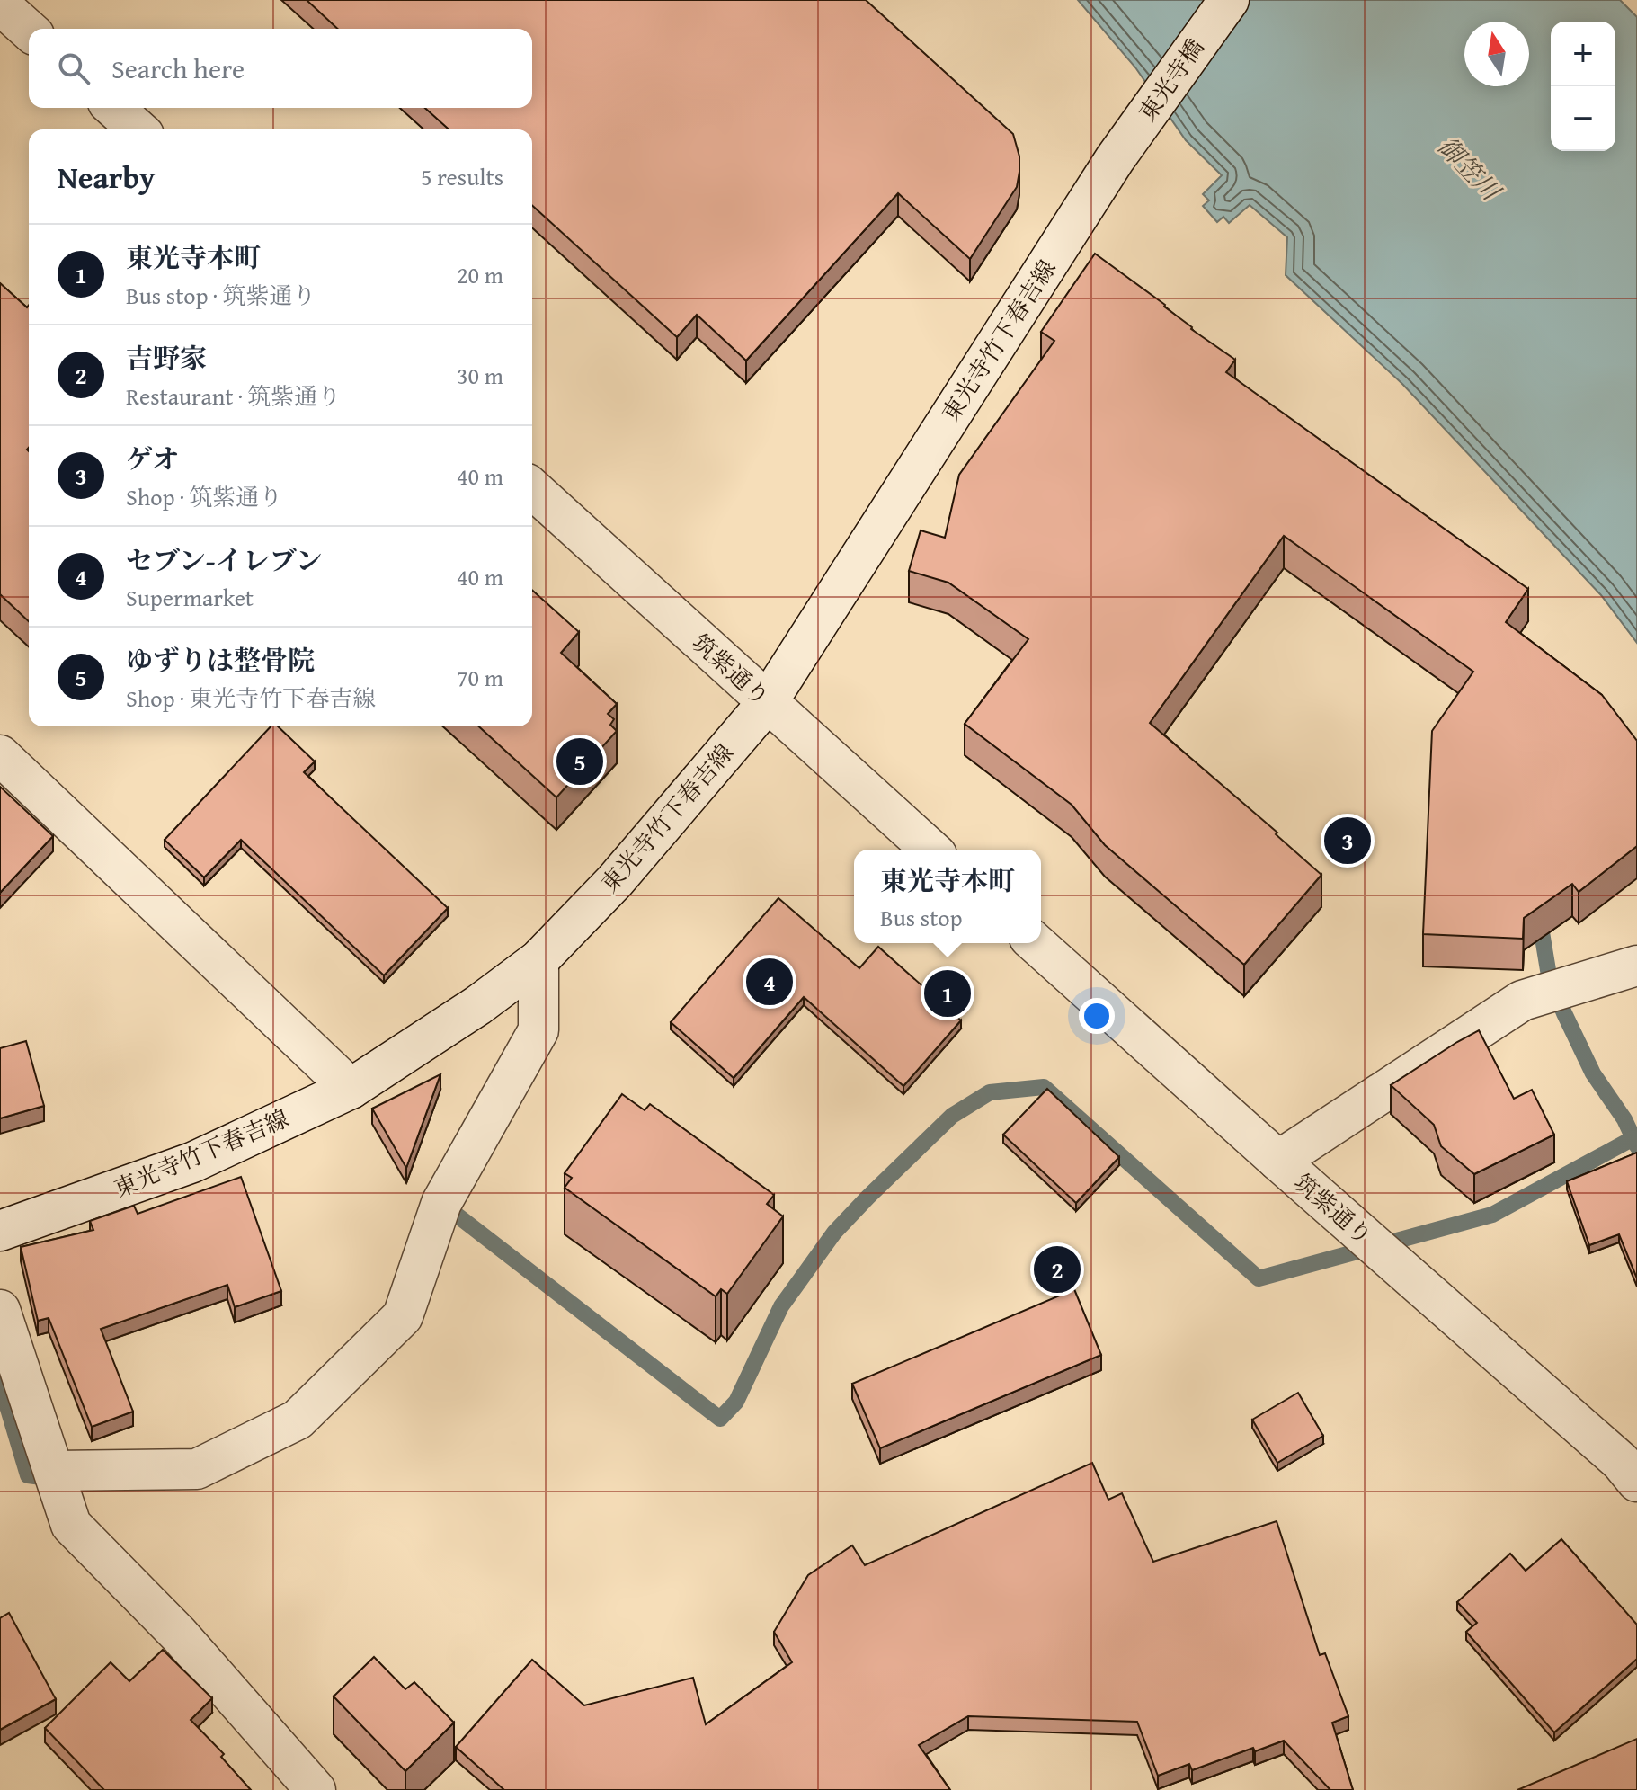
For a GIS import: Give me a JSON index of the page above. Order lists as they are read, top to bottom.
{
  "streets": {
    "street": ["東光寺橋", "東光寺竹下春吉線", "筑紫通り"]
  },
  "crossings": [
    ["東光寺橋", "東光寺竹下春吉線"],
    ["東光寺竹下春吉線", "筑紫通り"]
  ],
  "water": ["御笠川"],
  "north": "top",
  "page": {
    "map_buttons": ["+", "−"],
    "search": "Search here",
    "heading": ["Nearby", "5 results"],
    "list": [
      {
        "mark": "1",
        "name": "東光寺本町",
        "note": "Bus stop · 筑紫通り",
        "value": "20 m"
      },
      {
        "mark": "2",
        "name": "吉野家",
        "note": "Restaurant · 筑紫通り",
        "value": "30 m"
      },
      {
        "mark": "3",
        "name": "ゲオ",
        "note": "Shop · 筑紫通り",
        "value": "40 m"
      },
      {
        "mark": "4",
        "name": "セブン-イレブン",
        "note": "Supermarket",
        "value": "40 m"
      },
      {
        "mark": "5",
        "name": "ゆずりは整骨院",
        "note": "Shop · 東光寺竹下春吉線",
        "value": "70 m"
      }
    ],
    "pins": [
      "5",
      "3",
      "4",
      "1",
      "2"
    ],
    "popup": ["東光寺本町", "Bus stop"]
  }
}
